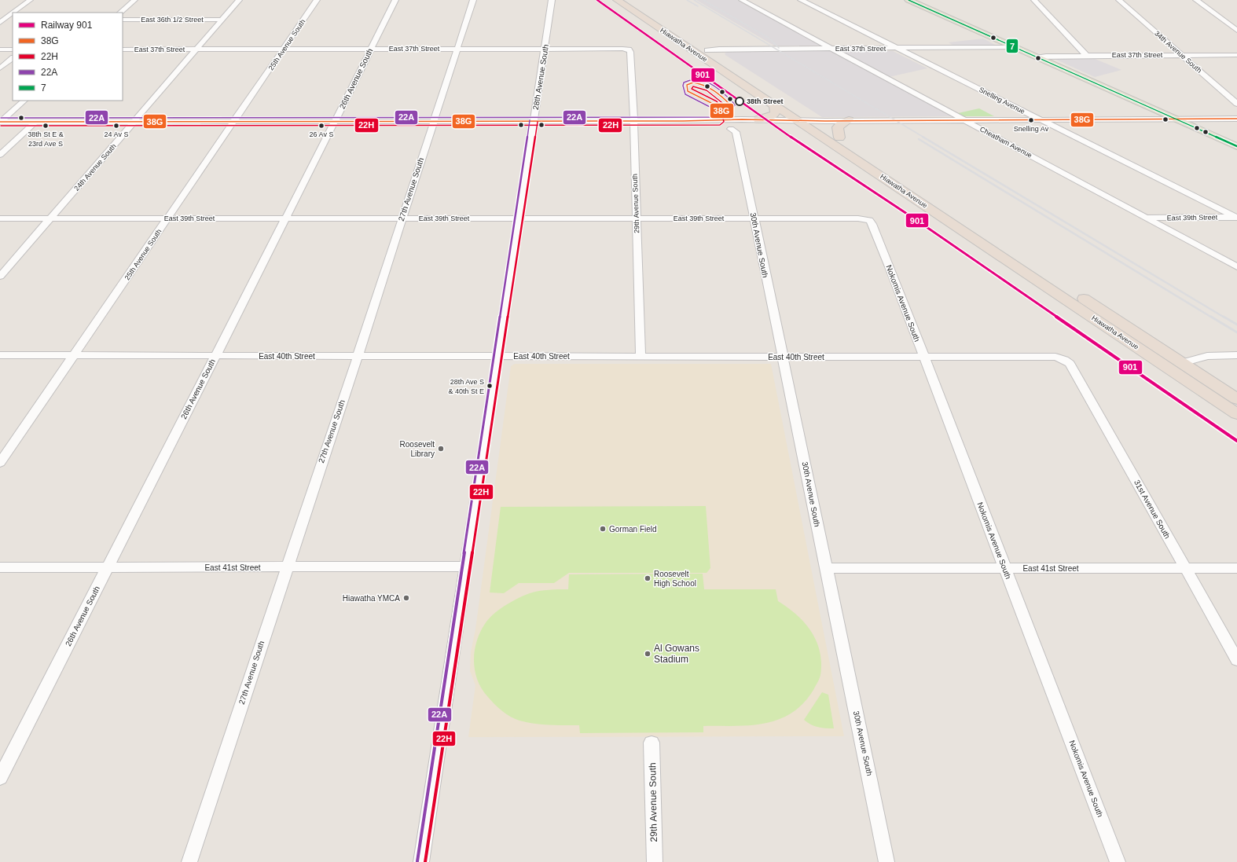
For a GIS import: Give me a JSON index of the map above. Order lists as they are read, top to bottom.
{
  "streets": {
    "highway": ["Hiawatha Avenue"],
    "street": [
      "East 36th 1/2 Street",
      "25th Avenue South",
      "East 37th Street",
      "34th Avenue South",
      "28th Avenue South",
      "26th Avenue South",
      "Snelling Avenue",
      "Cheatham Avenue",
      "24th Avenue South",
      "27th Avenue South",
      "29th Avenue South",
      "East 39th Street",
      "30th Avenue South",
      "Nokomis Avenue South",
      "East 40th Street",
      "31st Avenue South",
      "East 41st Street"
    ]
  },
  "crossings": [
    ["East 36th 1/2 Street", "24th Avenue South"],
    ["25th Avenue South", "East 37th Street"],
    ["25th Avenue South", "East 39th Street"],
    ["25th Avenue South", "East 40th Street"],
    ["Hiawatha Avenue", "East 37th Street"],
    ["East 37th Street", "34th Avenue South"],
    ["East 37th Street", "28th Avenue South"],
    ["East 37th Street", "26th Avenue South"],
    ["East 37th Street", "Snelling Avenue"],
    ["East 37th Street", "Cheatham Avenue"],
    ["East 37th Street", "24th Avenue South"],
    ["East 37th Street", "27th Avenue South"],
    ["East 37th Street", "29th Avenue South"],
    ["28th Avenue South", "East 39th Street"],
    ["28th Avenue South", "East 40th Street"],
    ["28th Avenue South", "East 41st Street"],
    ["26th Avenue South", "East 39th Street"],
    ["26th Avenue South", "East 40th Street"],
    ["26th Avenue South", "East 41st Street"],
    ["Snelling Avenue", "East 39th Street"],
    ["Cheatham Avenue", "East 39th Street"],
    ["24th Avenue South", "East 39th Street"],
    ["27th Avenue South", "East 39th Street"],
    ["27th Avenue South", "East 40th Street"],
    ["27th Avenue South", "East 41st Street"],
    ["29th Avenue South", "East 39th Street"],
    ["29th Avenue South", "East 40th Street"],
    ["East 39th Street", "30th Avenue South"],
    ["East 39th Street", "Nokomis Avenue South"],
    ["30th Avenue South", "East 40th Street"],
    ["30th Avenue South", "East 41st Street"],
    ["Nokomis Avenue South", "East 40th Street"],
    ["Nokomis Avenue South", "East 41st Street"],
    ["East 40th Street", "31st Avenue South"],
    ["31st Avenue South", "East 41st Street"]
  ],
  "places": [
    "38th Street",
    "Snelling Av",
    "38th St E & 23rd Ave S",
    "24 Av S",
    "26 Av S",
    "28th Ave S & 40th St E",
    "Roosevelt Library",
    "Gorman Field",
    "Roosevelt High School",
    "Hiawatha YMCA",
    "Al Gowans Stadium"
  ],
  "lines": [
    "rail line 901",
    "transit line 7",
    "transit line 22A",
    "transit line 38G",
    "transit line 22H"
  ],
  "legend": [
    "Railway 901",
    "38G",
    "22H",
    "22A",
    "7"
  ]
}
